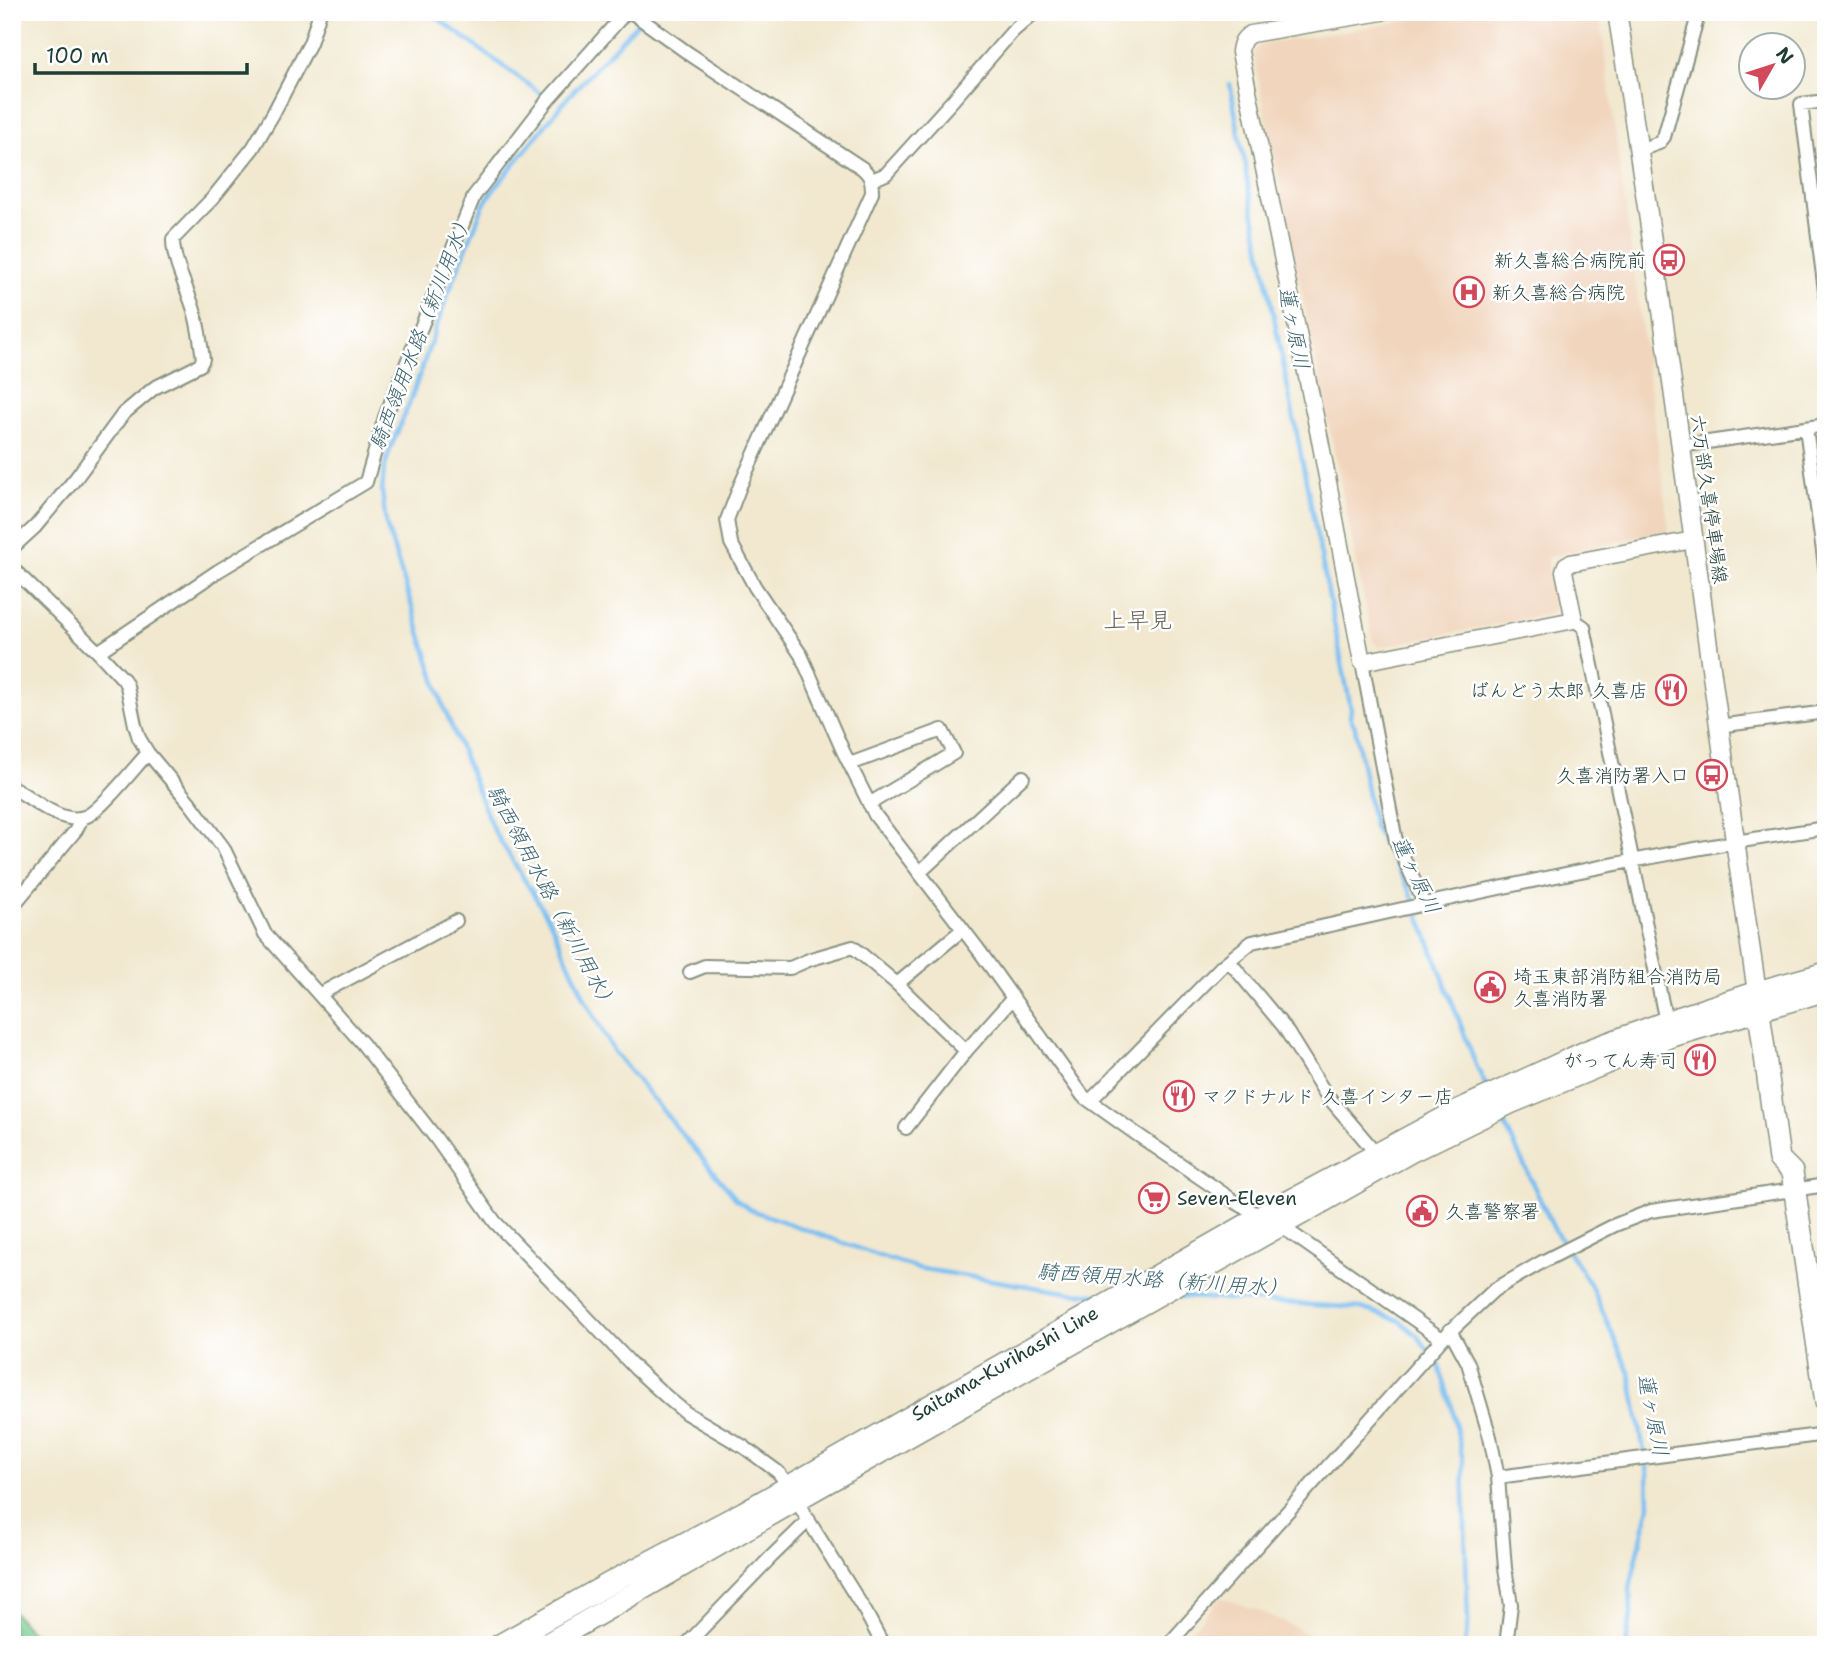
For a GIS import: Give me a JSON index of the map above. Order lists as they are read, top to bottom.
{
  "streets": {
    "main road": ["六万部久喜停車場線", "Saitama-Kurihashi Line"]
  },
  "crossings": [
    ["六万部久喜停車場線", "Saitama-Kurihashi Line"]
  ],
  "districts": ["上早見"],
  "water": ["蓮ヶ原川", "騎西領用水路（新川用水）"],
  "places": {
    "bus stop": ["新久喜総合病院前", "久喜消防署入口"],
    "hospital": ["新久喜総合病院"],
    "restaurant": ["ばんどう太郎 久喜店", "がってん寿司", "マクドナルド 久喜インター店"],
    "public building": ["埼玉東部消防組合消防局 久喜消防署", "久喜警察署"],
    "supermarket": ["Seven-Eleven"]
  },
  "scale_bar": "100 m",
  "north": "top right"
}
